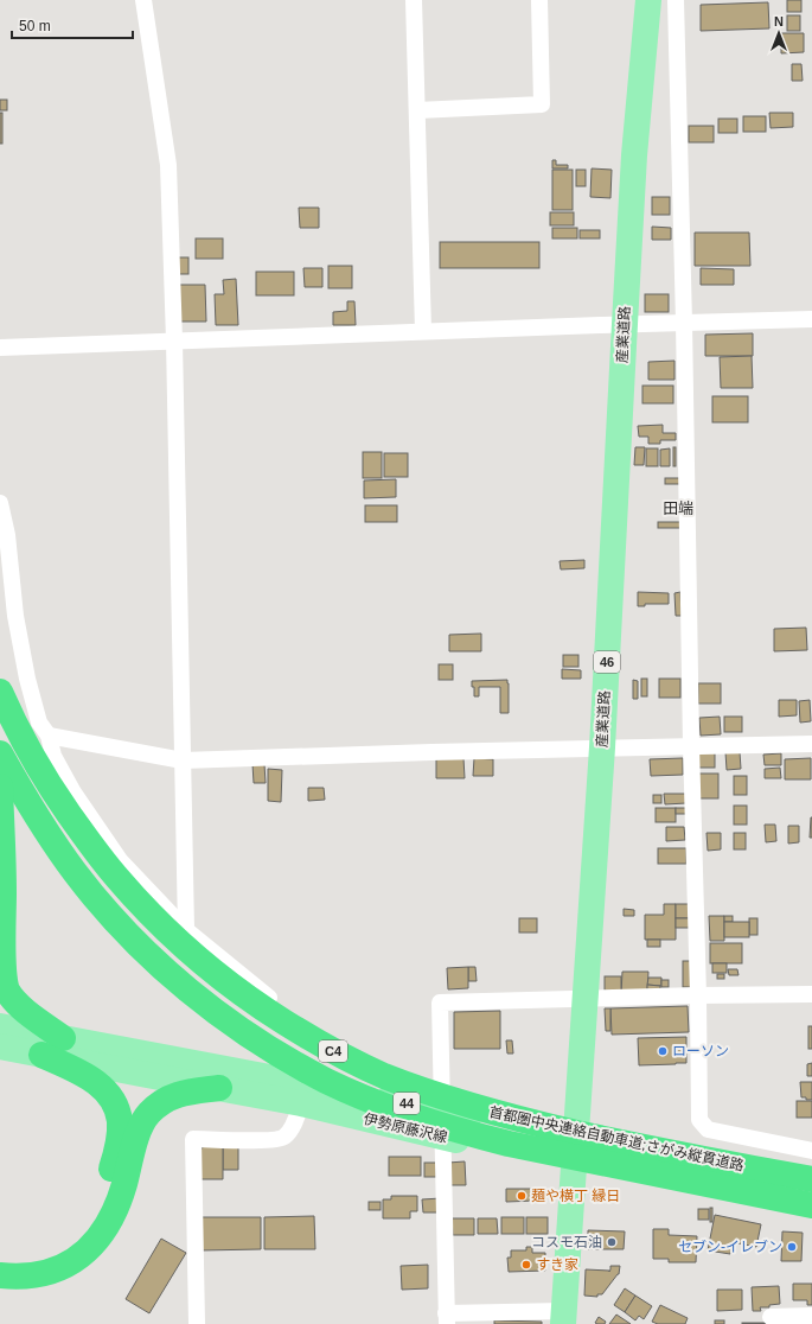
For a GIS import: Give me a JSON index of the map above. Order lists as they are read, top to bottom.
{
  "streets": {
    "highway": ["C4", "首都圏中央連絡自動車道;さがみ縦貫道路"],
    "main road": [
      "産業道路",
      "46",
      "44",
      "伊勢原藤沢線"
    ]
  },
  "crossings": [
    ["産業道路", "伊勢原藤沢線"]
  ],
  "districts": ["田端"],
  "places": [
    "ローソン",
    "麺や横丁 縁日",
    "コスモ石油",
    "セブン-イレブン",
    "すき家"
  ],
  "scale_bar": "50 m",
  "north": "top"
}
